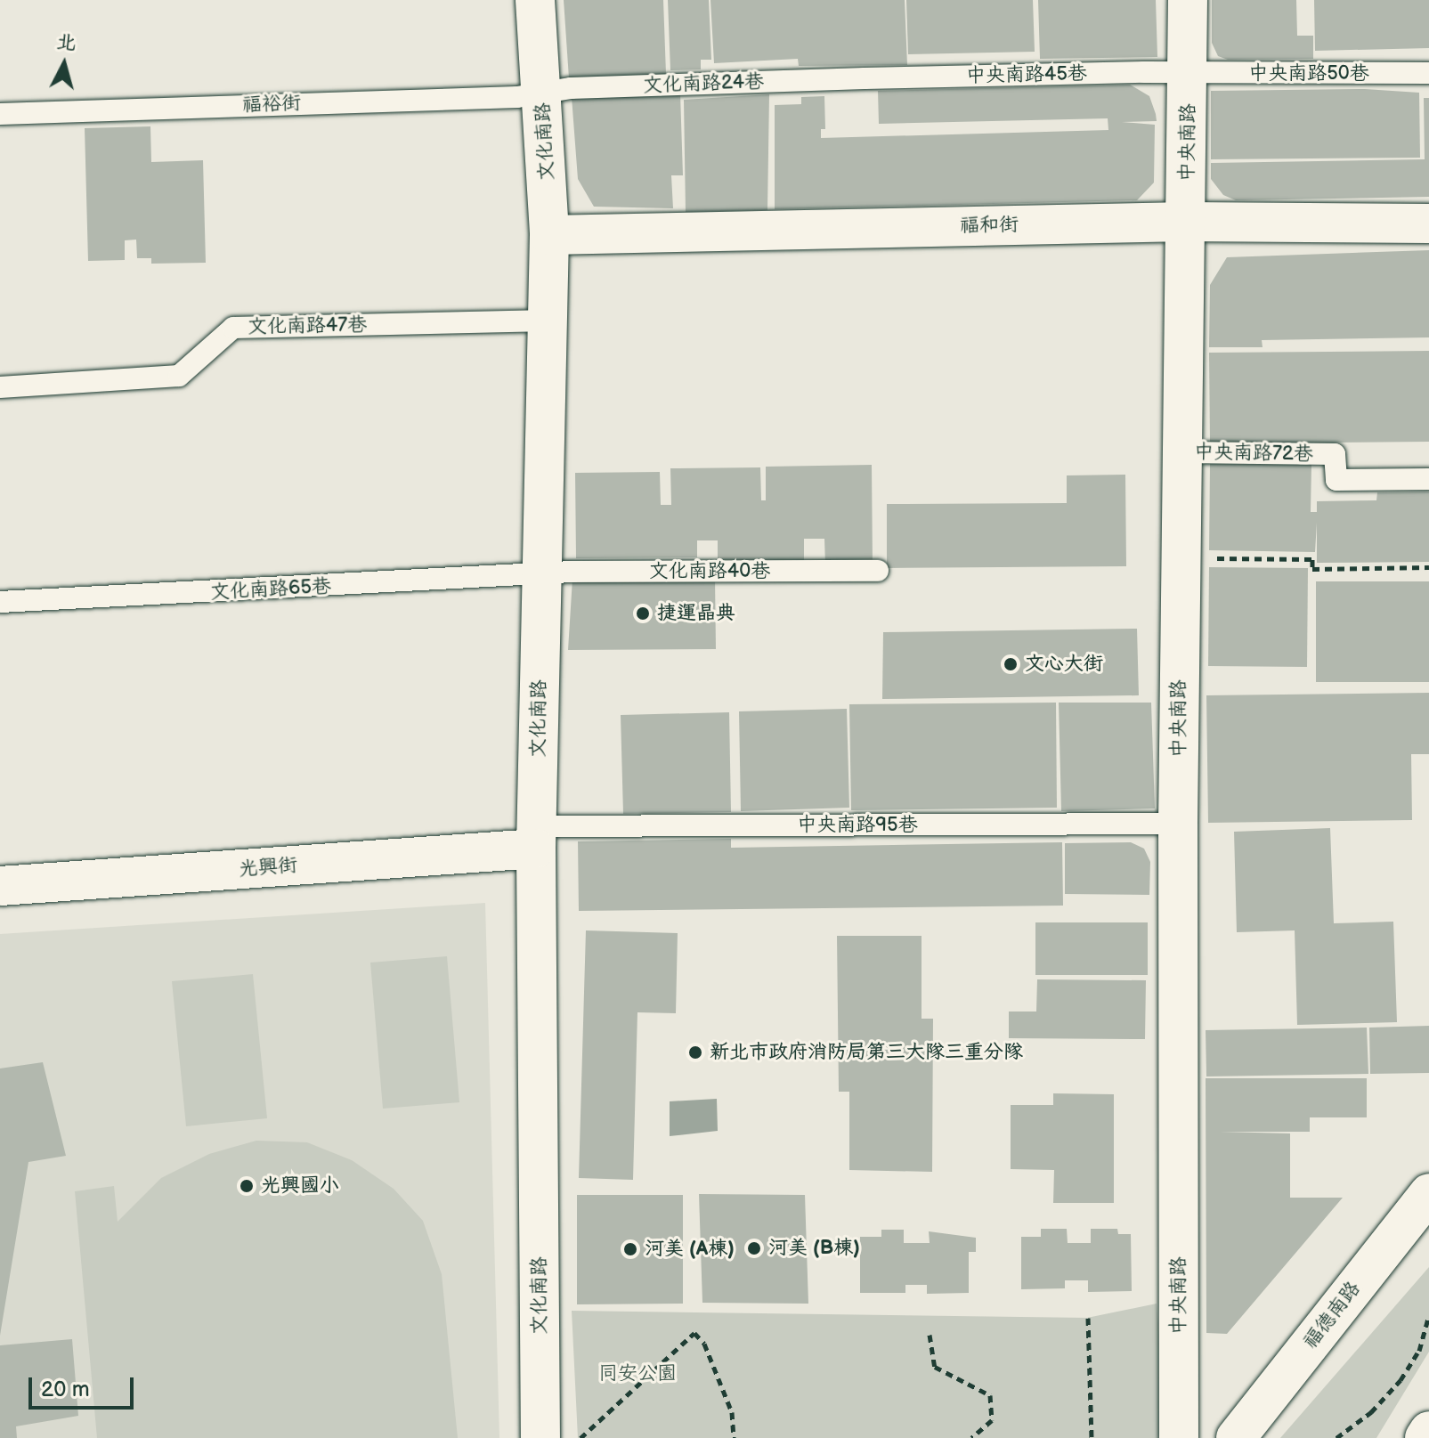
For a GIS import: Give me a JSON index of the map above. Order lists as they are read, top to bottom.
{
  "streets": {
    "main road": [
      "文化南路",
      "中央南路",
      "福和街",
      "光興街",
      "福德南路"
    ],
    "lane": [
      "中央南路50巷",
      "中央南路45巷",
      "文化南路24巷",
      "福裕街",
      "文化南路47巷",
      "中央南路72巷",
      "文化南路40巷",
      "文化南路65巷",
      "中央南路95巷"
    ]
  },
  "crossings": [
    ["中央南路50巷", "中央南路45巷"],
    ["中央南路50巷", "中央南路"],
    ["中央南路45巷", "文化南路24巷"],
    ["中央南路45巷", "中央南路"],
    ["文化南路24巷", "福裕街"],
    ["文化南路24巷", "文化南路"],
    ["福裕街", "文化南路"],
    ["文化南路", "福和街"],
    ["文化南路", "文化南路47巷"],
    ["文化南路", "文化南路40巷"],
    ["文化南路", "文化南路65巷"],
    ["文化南路", "中央南路95巷"],
    ["文化南路", "光興街"],
    ["中央南路", "福和街"],
    ["中央南路", "中央南路72巷"],
    ["中央南路", "中央南路95巷"],
    ["文化南路40巷", "文化南路65巷"],
    ["中央南路95巷", "光興街"]
  ],
  "parks": ["同安公園"],
  "places": [
    "捷運晶典",
    "文心大街",
    "新北市政府消防局第三大隊三重分隊",
    "光興國小",
    "河美 (B棟)",
    "河美 (A棟)"
  ],
  "scale_bar": "20 m",
  "north": "top"
}
